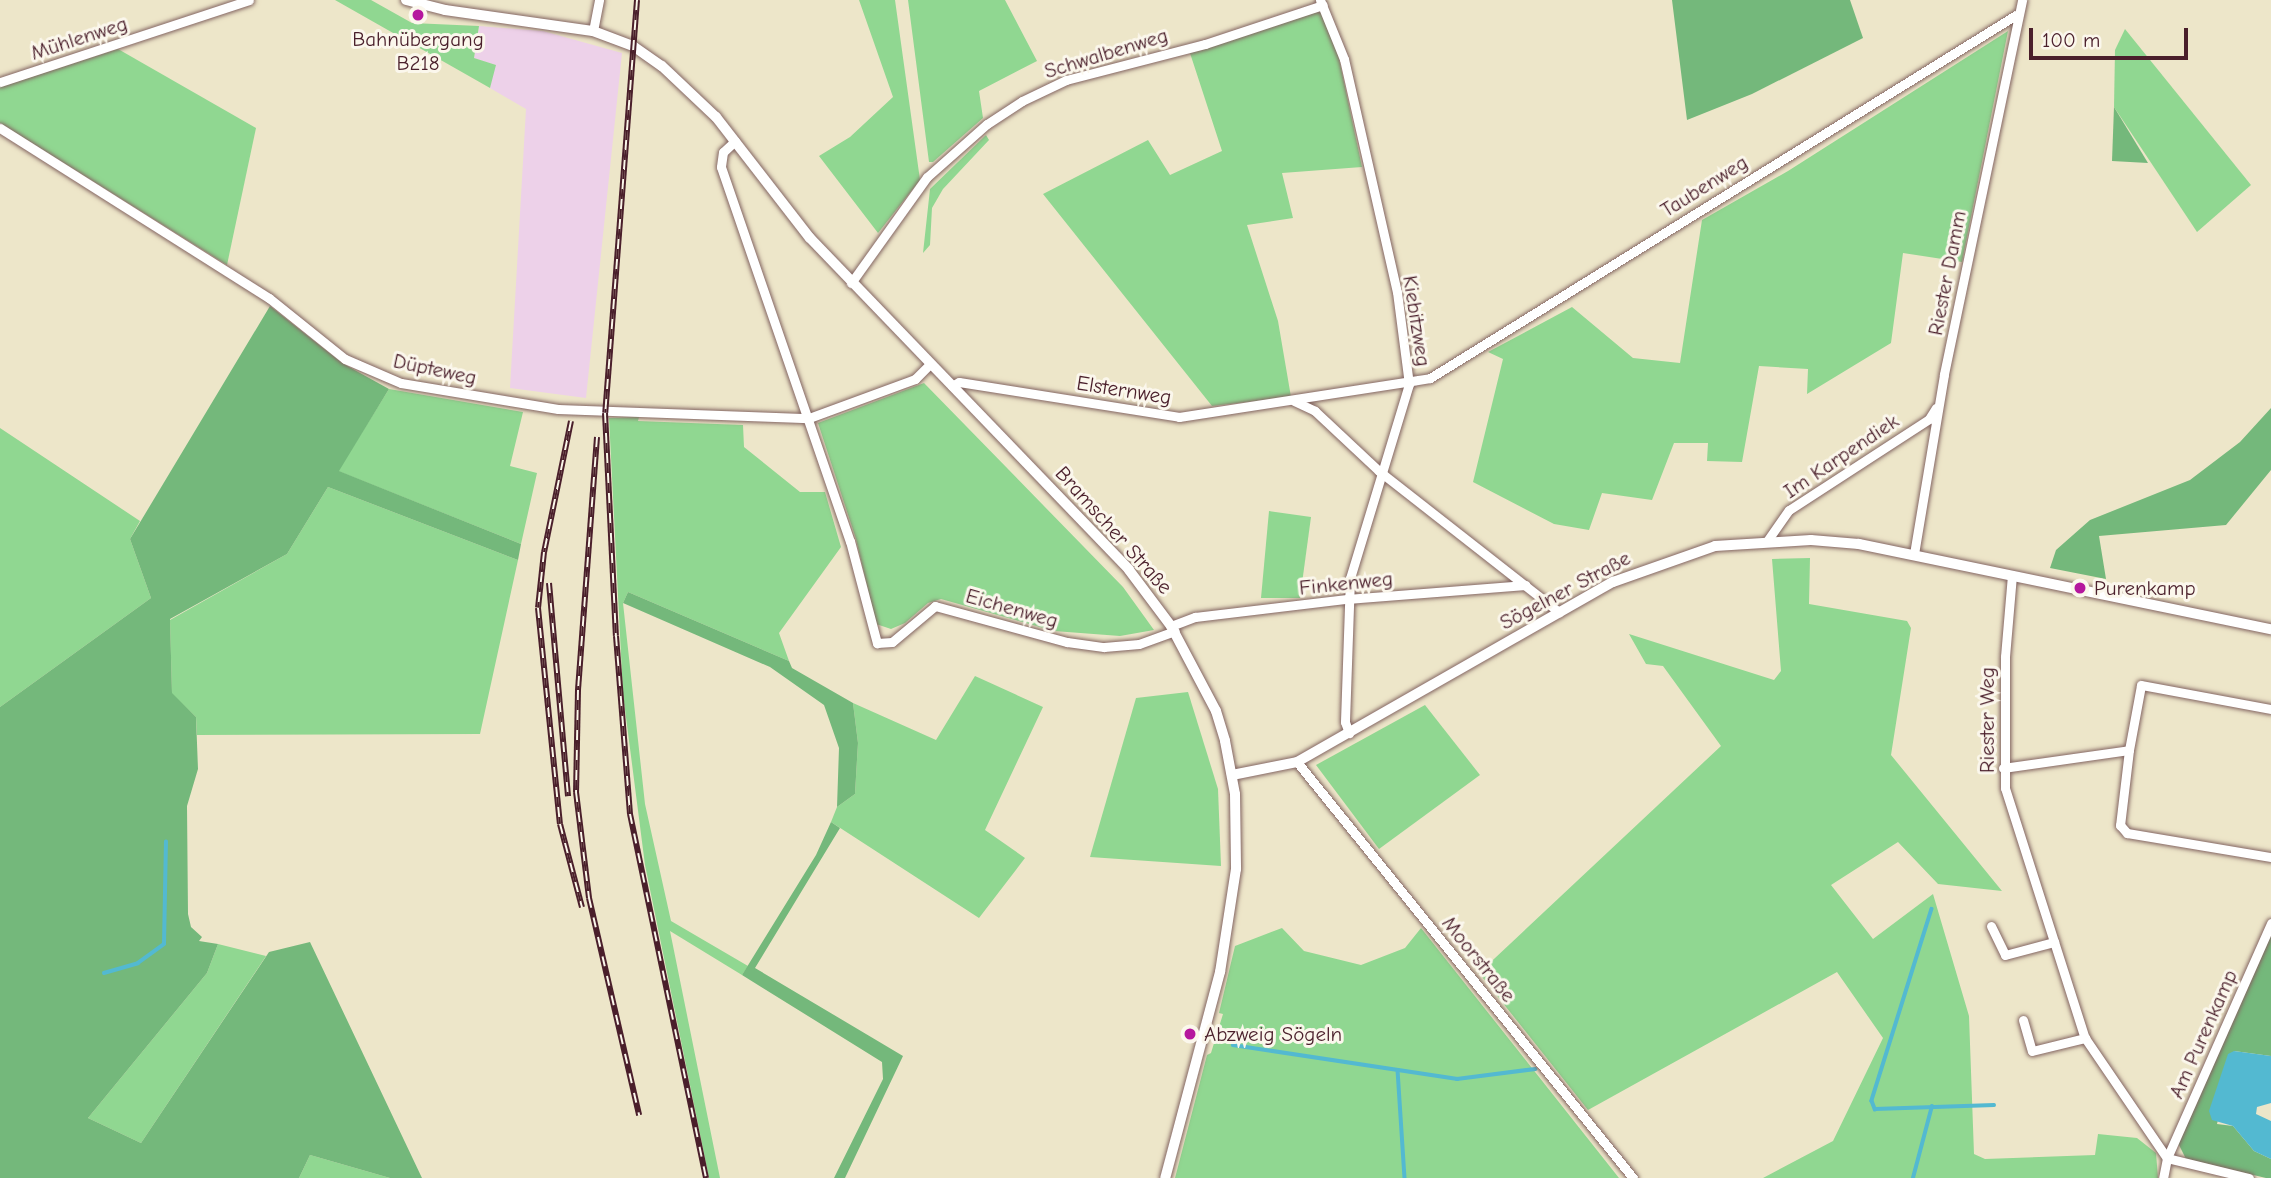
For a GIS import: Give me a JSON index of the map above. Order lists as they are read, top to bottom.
{
  "streets": {
    "street": [
      "Mühlenweg",
      "Schwalbenweg",
      "Taubenweg",
      "Riester Damm",
      "Kiebitzweg",
      "Düpteweg",
      "Elsternweg",
      "Im Karpendiek",
      "Bramscher Straße",
      "Finkenweg",
      "Sögelner Straße",
      "Eichenweg",
      "Riester Weg",
      "Moorstraße",
      "Am Purenkamp"
    ]
  },
  "crossings": [
    ["Schwalbenweg", "Kiebitzweg"],
    ["Schwalbenweg", "Bramscher Straße"],
    ["Taubenweg", "Riester Damm"],
    ["Taubenweg", "Kiebitzweg"],
    ["Taubenweg", "Elsternweg"],
    ["Riester Damm", "Im Karpendiek"],
    ["Riester Damm", "Sögelner Straße"],
    ["Kiebitzweg", "Elsternweg"],
    ["Kiebitzweg", "Finkenweg"],
    ["Kiebitzweg", "Sögelner Straße"],
    ["Düpteweg", "Eichenweg"],
    ["Elsternweg", "Bramscher Straße"],
    ["Im Karpendiek", "Sögelner Straße"],
    ["Bramscher Straße", "Finkenweg"],
    ["Bramscher Straße", "Sögelner Straße"],
    ["Bramscher Straße", "Eichenweg"],
    ["Finkenweg", "Eichenweg"],
    ["Sögelner Straße", "Riester Weg"],
    ["Sögelner Straße", "Moorstraße"],
    ["Riester Weg", "Am Purenkamp"]
  ],
  "places": ["Bahnübergang B218", "Purenkamp", "Abzweig Sögeln"],
  "scale_bar": "100 m"
}
